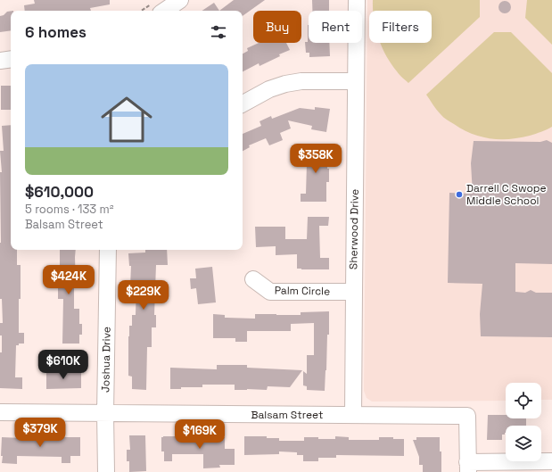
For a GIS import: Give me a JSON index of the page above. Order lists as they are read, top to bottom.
{
  "streets": {
    "street": [
      "Sherwood Drive",
      "Palm Circle",
      "Joshua Drive",
      "Balsam Street"
    ]
  },
  "crossings": [
    ["Sherwood Drive", "Palm Circle"],
    ["Sherwood Drive", "Balsam Street"],
    ["Joshua Drive", "Balsam Street"]
  ],
  "places": ["Darrell C Swope Middle School"],
  "page": {
    "chip": ["Buy", "Rent", "Filters"],
    "heading": "6 homes",
    "list": [
      {
        "name": "$610,000",
        "note": "5 rooms · 133 m² · Balsam Street"
      }
    ],
    "price": [
      "$358K",
      "$424K",
      "$229K",
      "$610K",
      "$379K",
      "$169K"
    ]
  }
}
